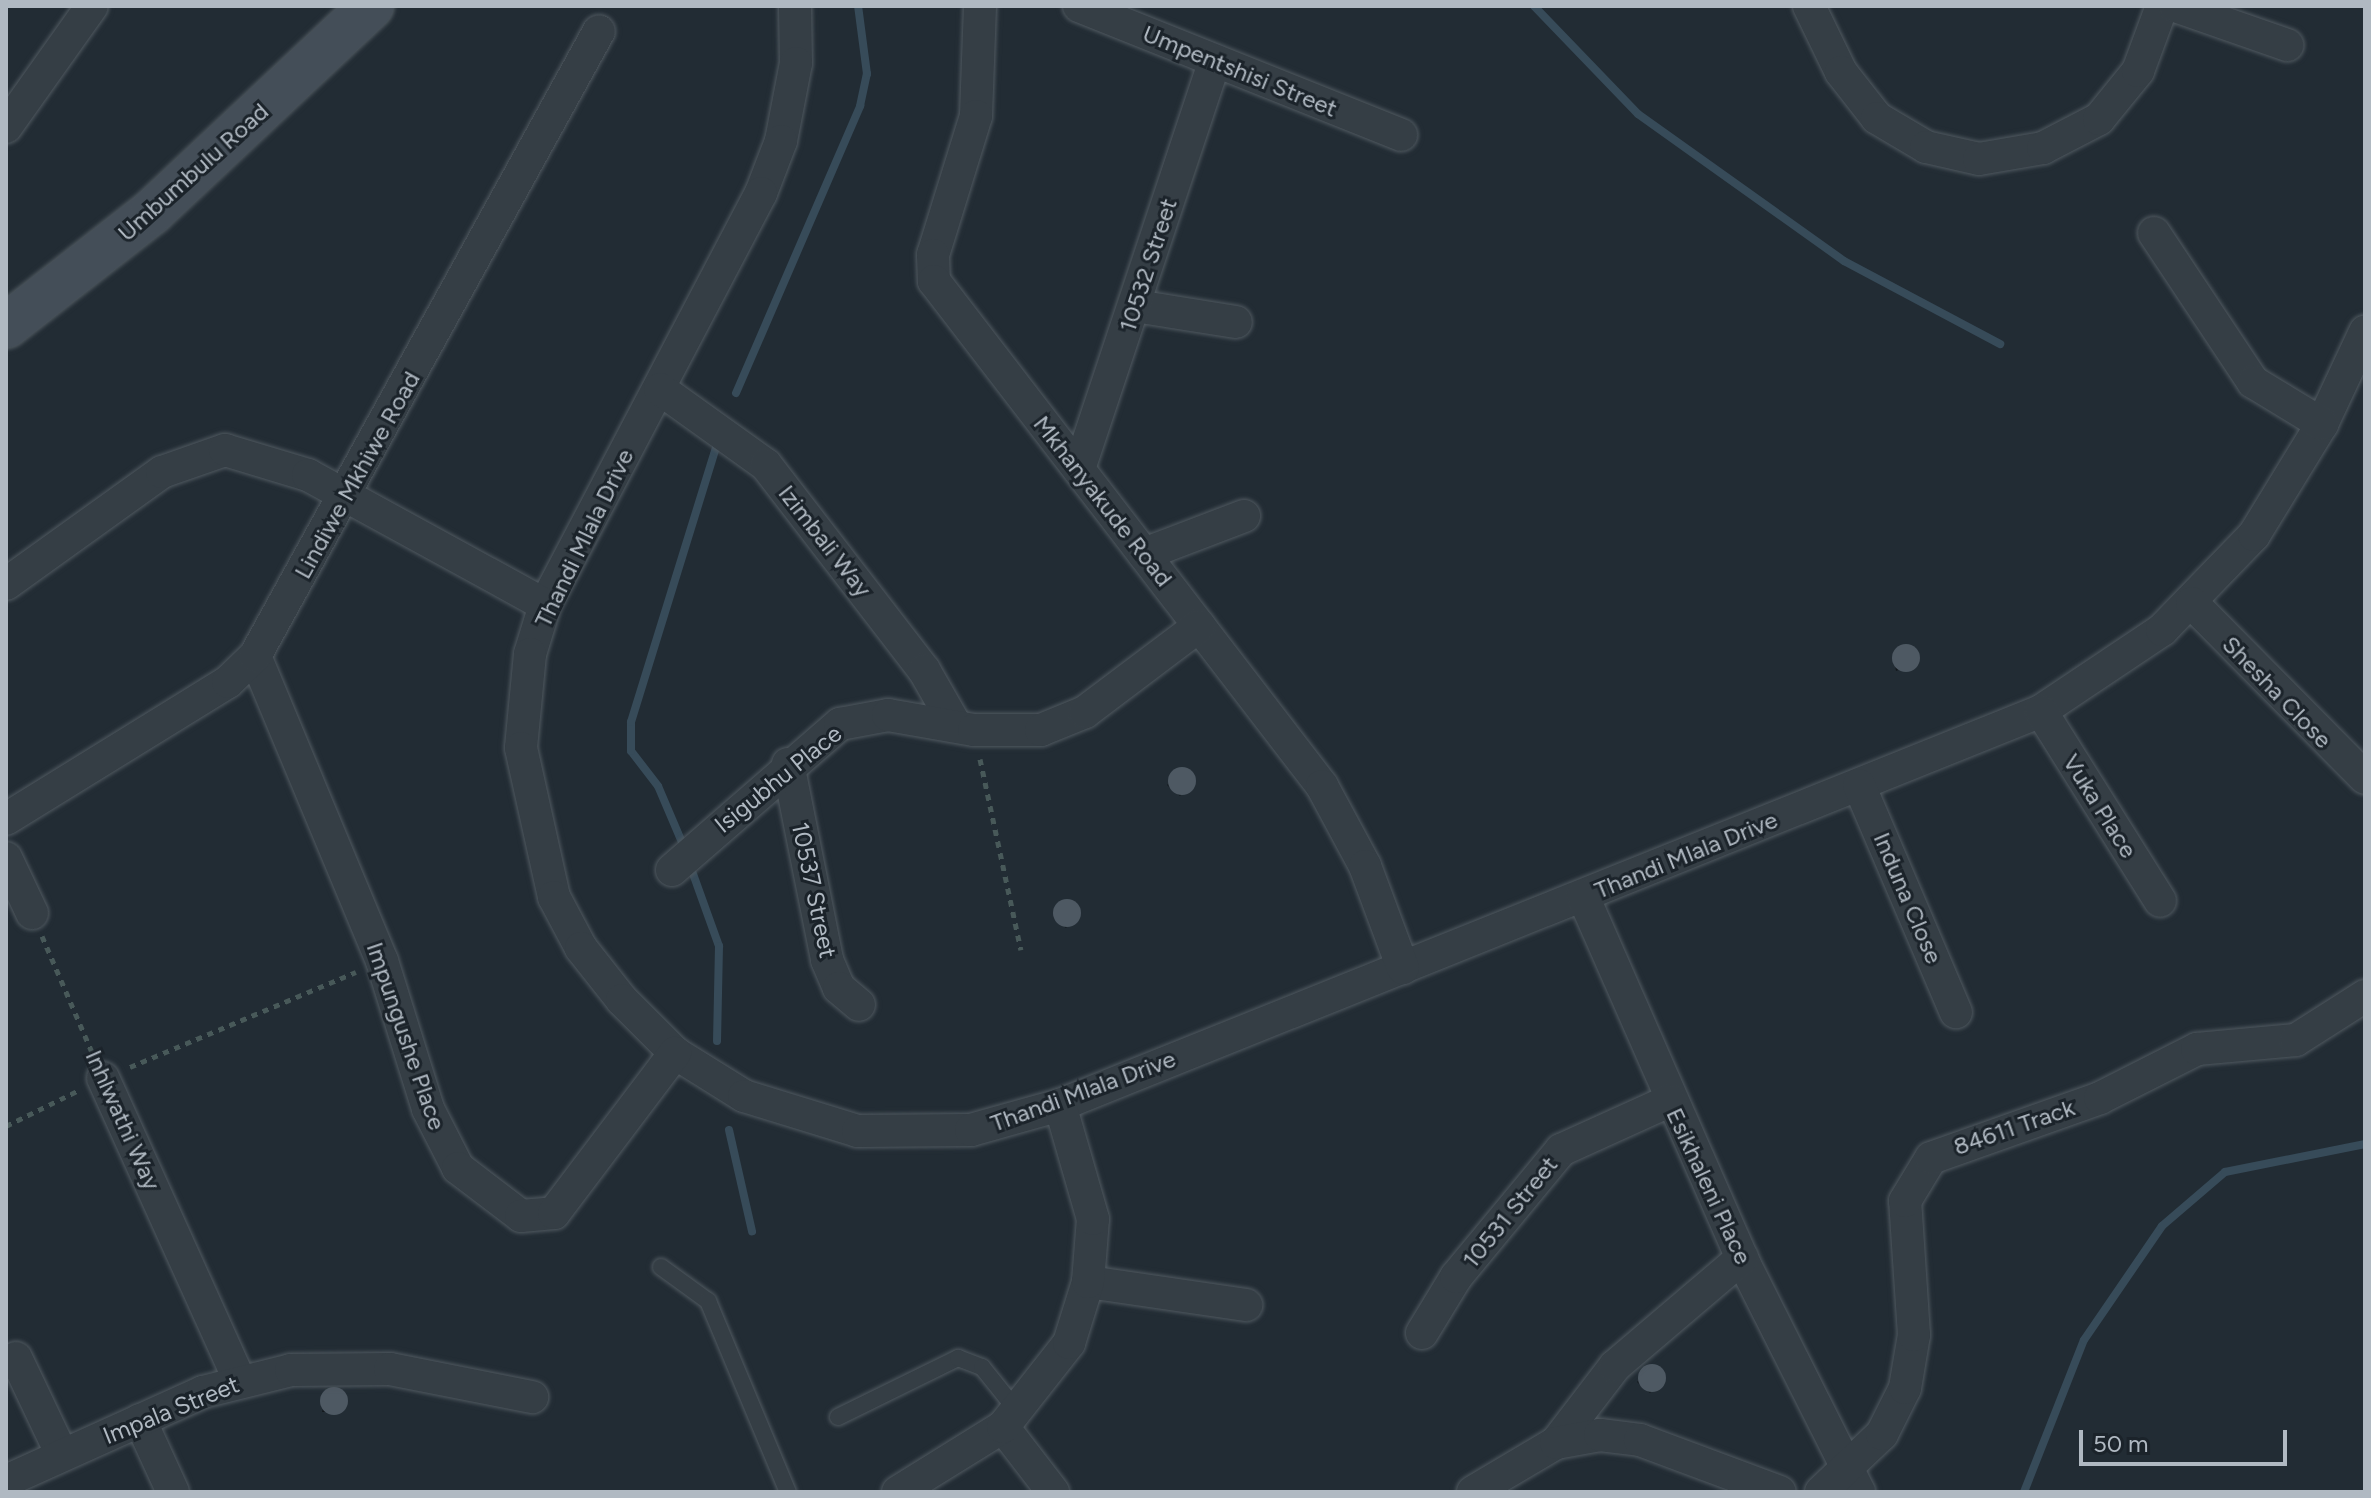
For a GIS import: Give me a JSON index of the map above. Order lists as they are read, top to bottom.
{
  "streets": {
    "main road": ["Umbumbulu Road"],
    "street": [
      "Umpentshisi Street",
      "10532 Street",
      "Lindiwe Mkhiwe Road",
      "Mkhanyakude Road",
      "Thandi Mlala Drive",
      "Izimbali Way",
      "Shesha Close",
      "Isigubhu Place",
      "Vuka Place",
      "10537 Street",
      "Induna Close",
      "Impungushe Place",
      "Inhlwathi Way",
      "84611 Track",
      "Esikhaleni Place",
      "10531 Street",
      "Impala Street"
    ]
  },
  "crossings": [
    ["Umpentshisi Street", "10532 Street"],
    ["10532 Street", "Mkhanyakude Road"],
    ["Lindiwe Mkhiwe Road", "Impungushe Place"],
    ["Mkhanyakude Road", "Thandi Mlala Drive"],
    ["Mkhanyakude Road", "Isigubhu Place"],
    ["Thandi Mlala Drive", "Izimbali Way"],
    ["Thandi Mlala Drive", "Shesha Close"],
    ["Thandi Mlala Drive", "Vuka Place"],
    ["Thandi Mlala Drive", "Induna Close"],
    ["Thandi Mlala Drive", "Impungushe Place"],
    ["Thandi Mlala Drive", "Esikhaleni Place"],
    ["Izimbali Way", "Isigubhu Place"],
    ["Isigubhu Place", "10537 Street"],
    ["Inhlwathi Way", "Impala Street"],
    ["84611 Track", "Esikhaleni Place"],
    ["Esikhaleni Place", "10531 Street"]
  ],
  "scale_bar": "50 m"
}
